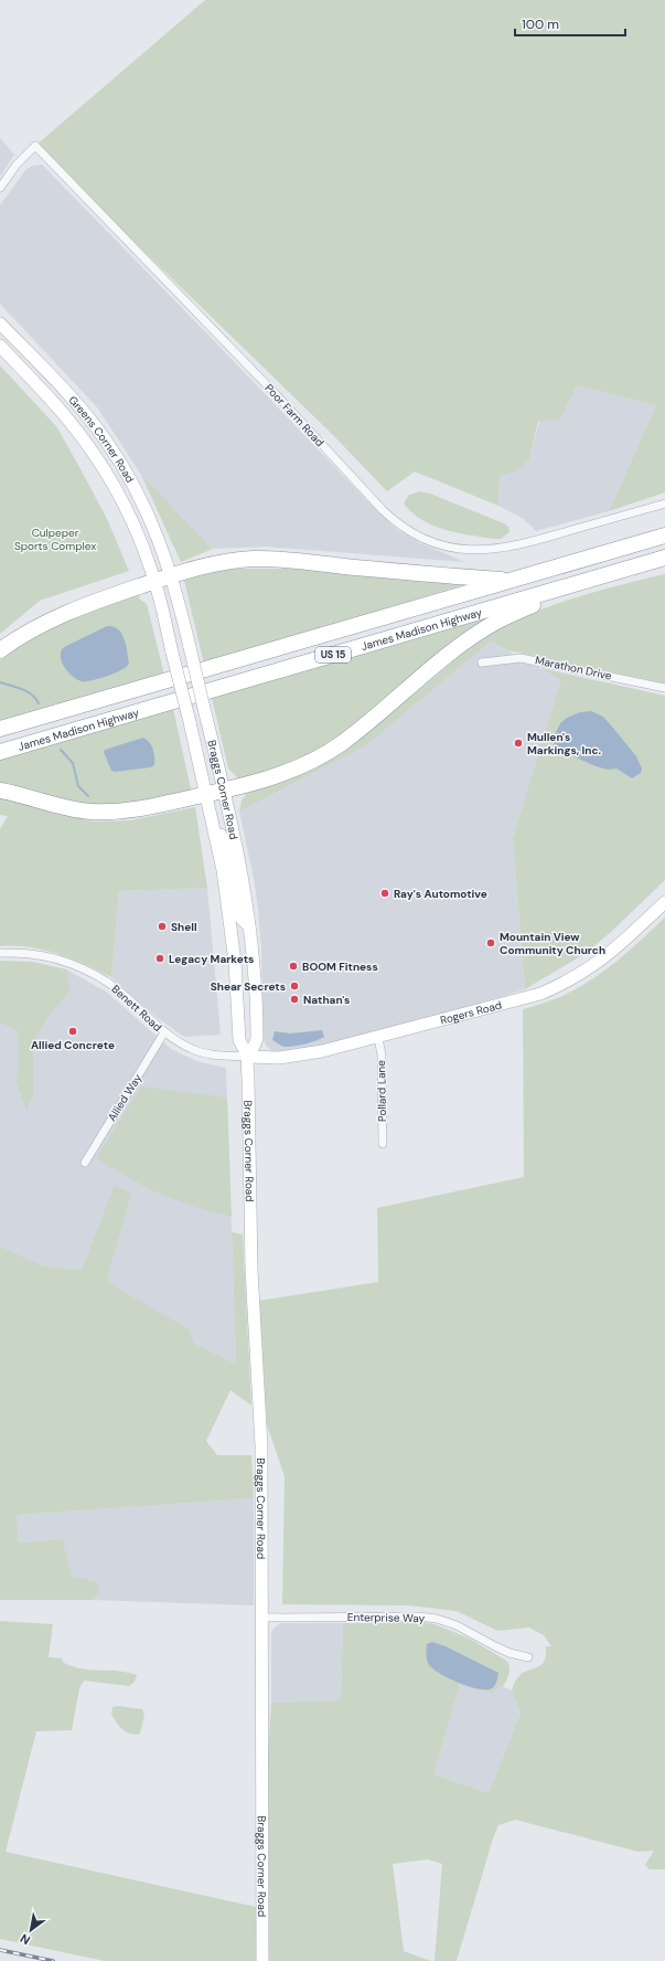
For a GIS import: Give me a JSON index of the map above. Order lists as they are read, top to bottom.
{
  "streets": {
    "highway": ["James Madison Highway", "US 15"],
    "main road": ["Greens Corner Road", "Braggs Corner Road", "Rogers Road"],
    "street": [
      "Poor Farm Road",
      "Marathon Drive",
      "Benett Road",
      "Pollard Lane",
      "Allied Way",
      "Enterprise Way"
    ]
  },
  "crossings": [
    ["Greens Corner Road", "Braggs Corner Road"],
    ["Braggs Corner Road", "Benett Road"],
    ["Braggs Corner Road", "Rogers Road"],
    ["Braggs Corner Road", "Enterprise Way"],
    ["Benett Road", "Rogers Road"],
    ["Benett Road", "Allied Way"],
    ["Rogers Road", "Pollard Lane"]
  ],
  "parks": ["Culpeper Sports Complex"],
  "places": [
    "Mullen's Markings, Inc.",
    "Ray's Automotive",
    "Shell",
    "Mountain View Community Church",
    "Legacy Markets",
    "BOOM Fitness",
    "Shear Secrets",
    "Nathan's",
    "Allied Concrete"
  ],
  "scale_bar": "100 m",
  "north": "bottom left"
}
